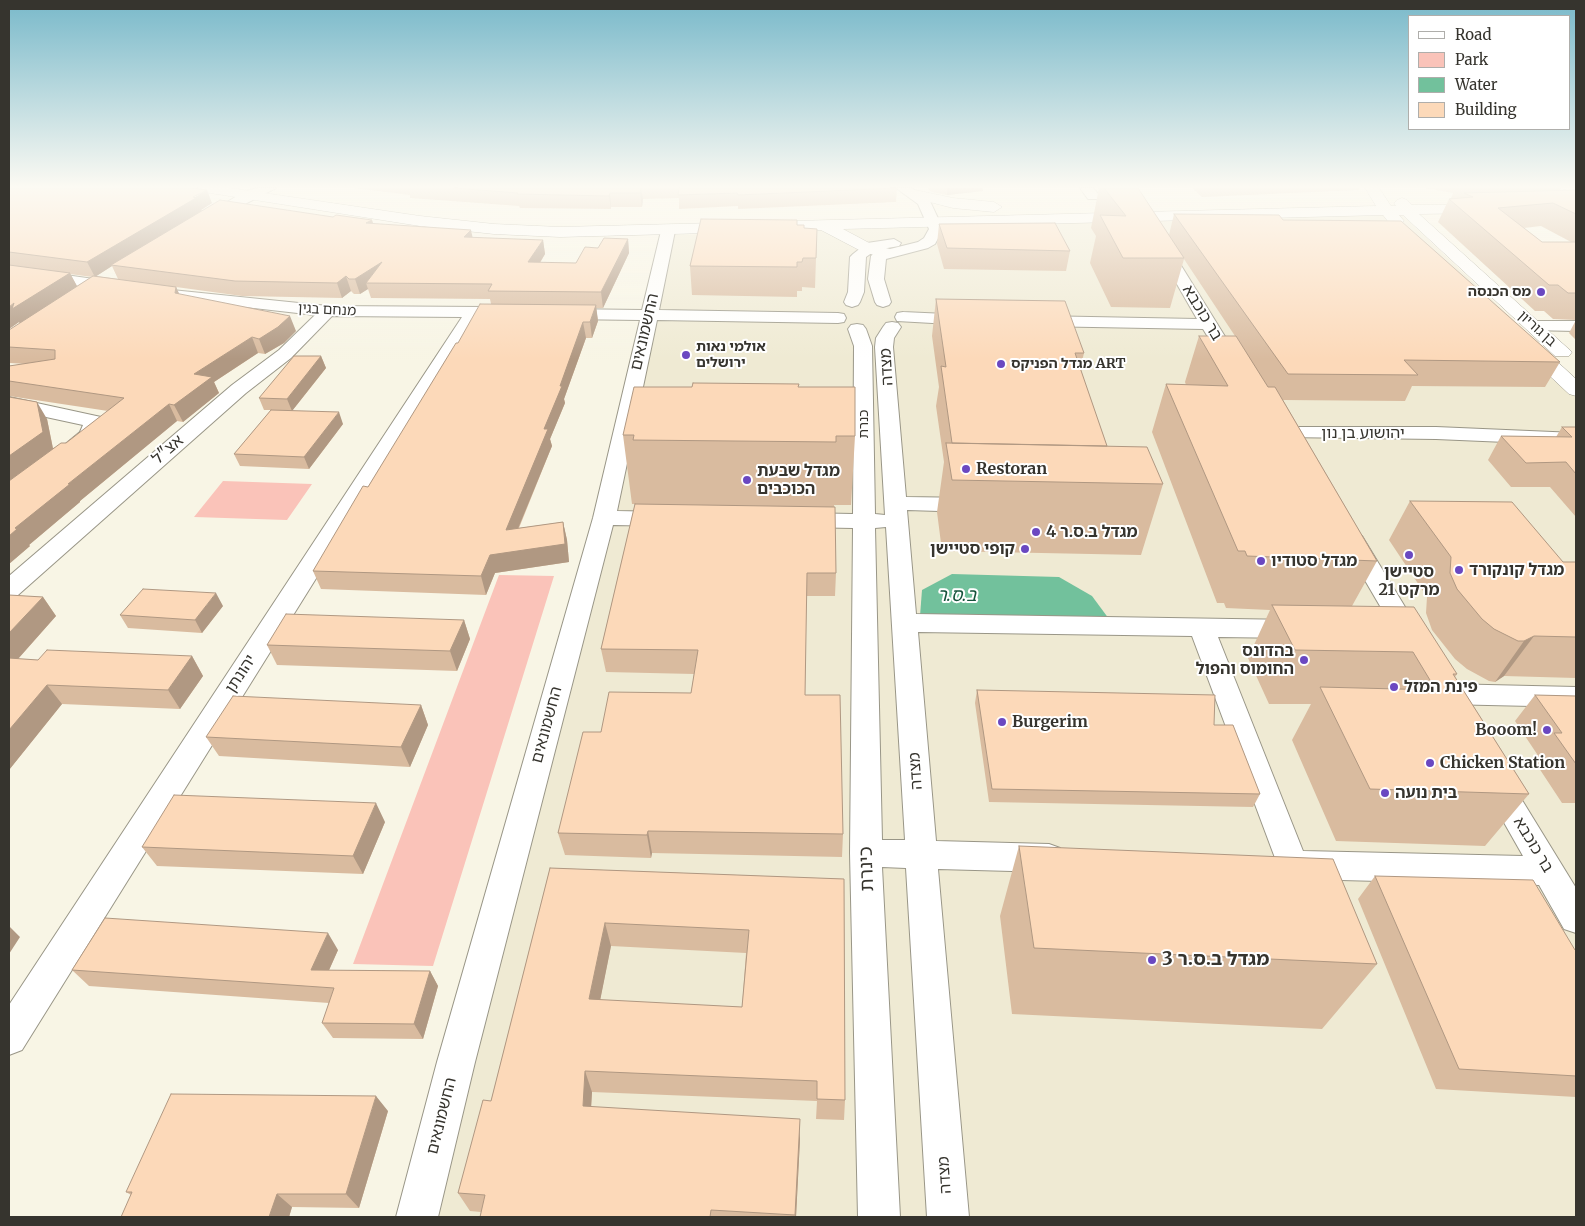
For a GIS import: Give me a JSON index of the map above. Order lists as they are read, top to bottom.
{
  "streets": {
    "main road": ["בן גוריון"],
    "street": [
      "מנחם בגין",
      "בר כוכבא",
      "החשמונאים",
      "מצדה",
      "כנרת",
      "יהושוע בן נון",
      "אצ\"ל",
      "יהונתן",
      "כינרת"
    ]
  },
  "crossings": [
    ["מנחם בגין", "אצ\"ל"],
    ["מנחם בגין", "יהונתן"],
    ["כנרת", "כינרת"]
  ],
  "water": ["ב.ס.ר"],
  "places": [
    "מס הכנסה",
    "אולמי נאות ירושלים",
    "מגדל הפניקס ART",
    "Restoran",
    "מגדל שבעת הכוכבים",
    "מגדל ב.ס.ר 4",
    "קופי סטיישן",
    "סטיישן מרקט 21",
    "מגדל סטודיו",
    "מגדל קונקורד",
    "בהדונס החומוס והפול",
    "פינת המזל",
    "Burgerim",
    "Booom!",
    "Chicken Station",
    "בית נועה",
    "מגדל ב.ס.ר 3"
  ],
  "legend": [
    "Road",
    "Park",
    "Water",
    "Building"
  ]
}
